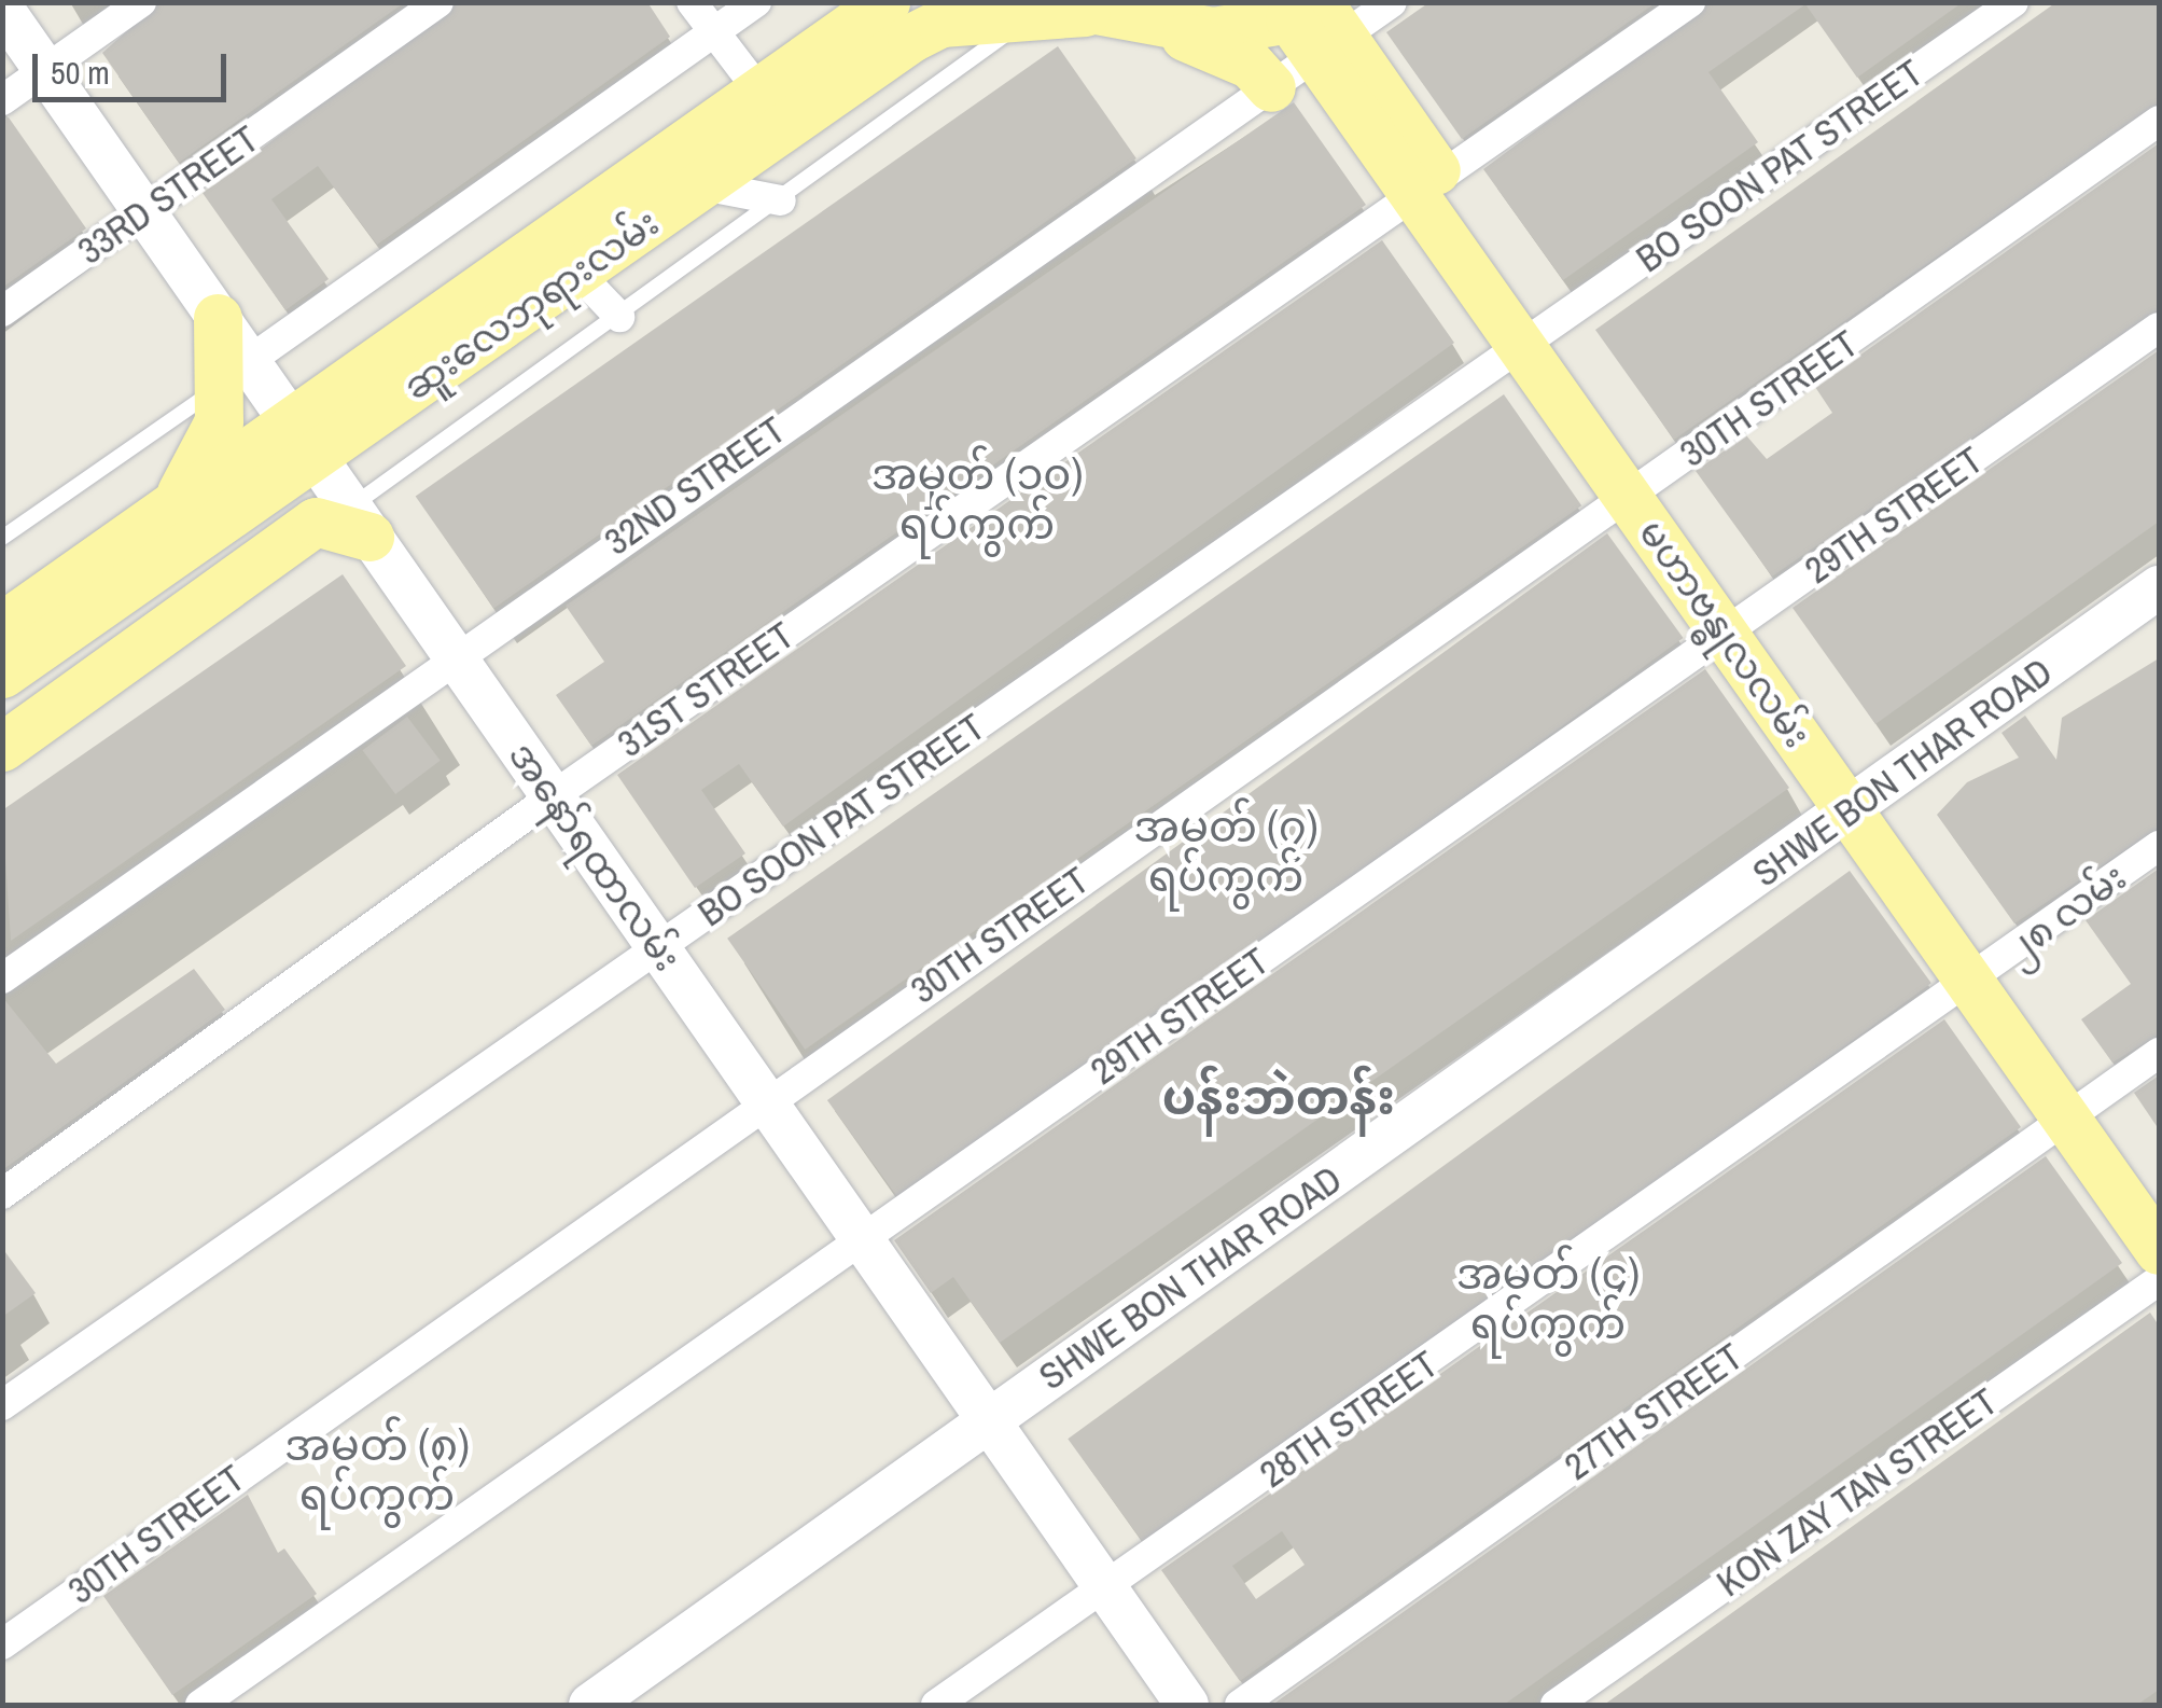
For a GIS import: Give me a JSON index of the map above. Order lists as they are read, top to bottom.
{
  "streets": {
    "main road": [
      "ဆူးလေဘုရားလမ်း",
      "မဟာဗန္ဓုလလမ်း",
      "SHWE BON THAR ROAD",
      "အနော်ရထာလမ်း"
    ],
    "street": [
      "BO SOON PAT STREET",
      "33RD STREET",
      "30TH STREET",
      "32ND STREET",
      "29TH STREET",
      "31ST STREET",
      "၂၈ လမ်း",
      "27TH STREET",
      "28TH STREET",
      "KON ZAY TAN STREET"
    ]
  },
  "crossings": [
    ["BO SOON PAT STREET", "မဟာဗန္ဓုလလမ်း"],
    ["BO SOON PAT STREET", "အနော်ရထာလမ်း"],
    ["ဆူးလေဘုရားလမ်း", "အနော်ရထာလမ်း"],
    ["30TH STREET", "မဟာဗန္ဓုလလမ်း"],
    ["30TH STREET", "အနော်ရထာလမ်း"],
    ["32ND STREET", "မဟာဗန္ဓုလလမ်း"],
    ["32ND STREET", "အနော်ရထာလမ်း"],
    ["29TH STREET", "မဟာဗန္ဓုလလမ်း"],
    ["29TH STREET", "အနော်ရထာလမ်း"],
    ["မဟာဗန္ဓုလလမ်း", "31ST STREET"],
    ["မဟာဗန္ဓုလလမ်း", "SHWE BON THAR ROAD"],
    ["မဟာဗန္ဓုလလမ်း", "၂၈ လမ်း"],
    ["မဟာဗန္ဓုလလမ်း", "27TH STREET"],
    ["မဟာဗန္ဓုလလမ်း", "28TH STREET"],
    ["31ST STREET", "အနော်ရထာလမ်း"],
    ["SHWE BON THAR ROAD", "အနော်ရထာလမ်း"],
    ["အနော်ရထာလမ်း", "28TH STREET"],
    ["၂၈ လမ်း", "28TH STREET"]
  ],
  "districts": [
    "အမှတ် (၁၀) ရပ်ကွက်",
    "အမှတ် (၇) ရပ်ကွက်",
    "ပန်းဘဲတန်း",
    "အမှတ် (၄) ရပ်ကွက်",
    "အမှတ် (၈) ရပ်ကွက်"
  ],
  "scale_bar": "50 m"
}
